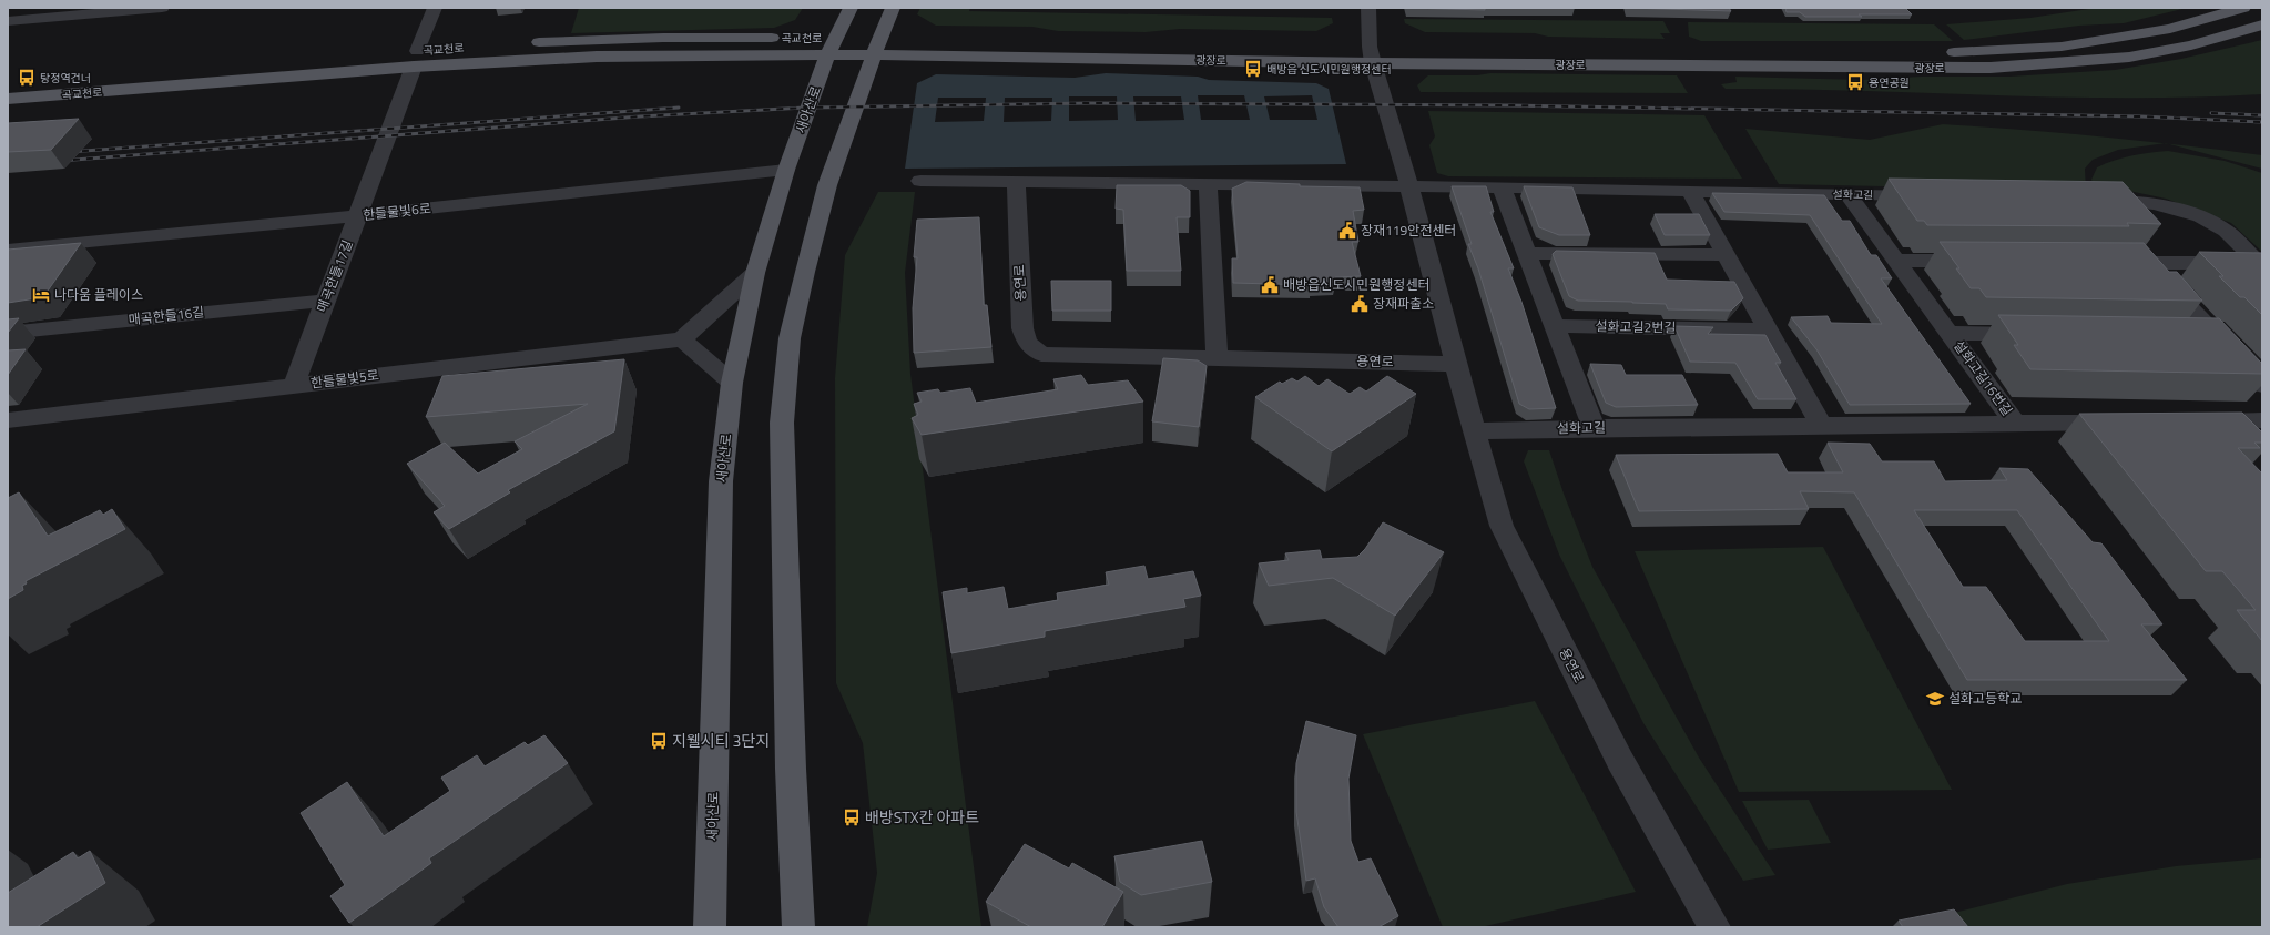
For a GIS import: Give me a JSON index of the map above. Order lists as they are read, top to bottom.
{
  "streets": {
    "main road": ["곡교천로", "광장로", "새아산로"],
    "street": [
      "설화고길",
      "한들물빛6로",
      "매곡한들17길",
      "용연로",
      "매곡한들16길",
      "설화고길2번길",
      "설화고길16번길",
      "한들물빛5로"
    ]
  },
  "crossings": [
    ["곡교천로", "광장로"],
    ["곡교천로", "새아산로"],
    ["곡교천로", "매곡한들17길"],
    ["광장로", "새아산로"],
    ["광장로", "용연로"],
    ["새아산로", "한들물빛6로"],
    ["설화고길", "용연로"],
    ["설화고길", "설화고길16번길"],
    ["한들물빛6로", "매곡한들17길"],
    ["매곡한들17길", "매곡한들16길"],
    ["매곡한들17길", "한들물빛5로"]
  ],
  "places": {
    "bus stop": [
      "배방읍 신도시민원행정센터",
      "탕정역건너",
      "용연공원",
      "지웰시티 3단지",
      "배방STX칸 아파트"
    ],
    "public building": ["장재119안전센터", "배방읍신도시민원행정센터", "장재파출소"],
    "hotel": ["나다움 플레이스"],
    "school or university": ["설화고등학교"]
  }
}
